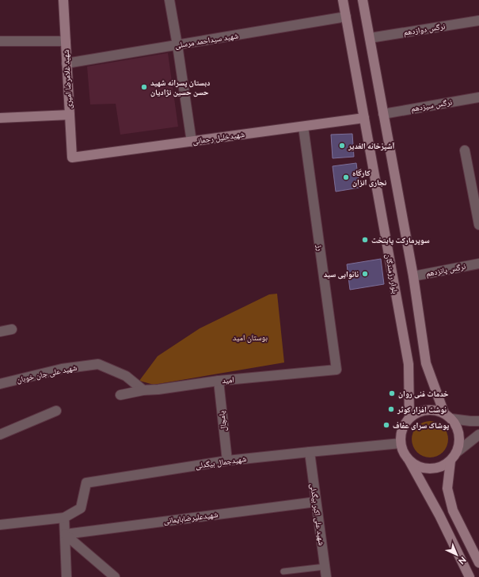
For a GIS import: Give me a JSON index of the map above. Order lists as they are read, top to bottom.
{
  "streets": {
    "main road": ["شهید غلامرضا امیری", "شهیدخلیل رحمانی", "بلوار رزمندگان"],
    "street": [
      "نرگس دوازدهم",
      "شهید سیداحمد مرسلی",
      "نرگس سیزدهم",
      "رز",
      "نرگس پانزدهم",
      "شهید علی جان خوبان",
      "امید",
      "پامچال",
      "شهیدجمال بیگدلی",
      "شهید علی اکبر بیگدلی",
      "شهیدعلیرضابایمانی"
    ]
  },
  "crossings": [
    ["شهید سیداحمد مرسلی", "شهید غلامرضا امیری"],
    ["شهید سیداحمد مرسلی", "بلوار رزمندگان"],
    ["شهید غلامرضا امیری", "شهیدخلیل رحمانی"],
    ["شهیدخلیل رحمانی", "رز"],
    ["شهیدخلیل رحمانی", "بلوار رزمندگان"],
    ["رز", "امید"],
    ["بلوار رزمندگان", "شهیدجمال بیگدلی"],
    ["شهید علی جان خوبان", "امید"],
    ["امید", "پامچال"],
    ["پامچال", "شهیدجمال بیگدلی"],
    ["شهیدجمال بیگدلی", "شهید علی اکبر بیگدلی"],
    ["شهید علی اکبر بیگدلی", "شهیدعلیرضابایمانی"]
  ],
  "parks": ["بوستان امید"],
  "places": [
    "دبستان پسرانه شهید حسن حسین نژادیان",
    "آشپزخانه الغدیر",
    "کارگاه نجاری انزان",
    "سوپرمارکت پایتخت",
    "نانوایی سید",
    "خدمات فنی روان",
    "نوشت افزار کوثر",
    "پوشاک سرای عفاف"
  ],
  "north": "bottom right"
}
